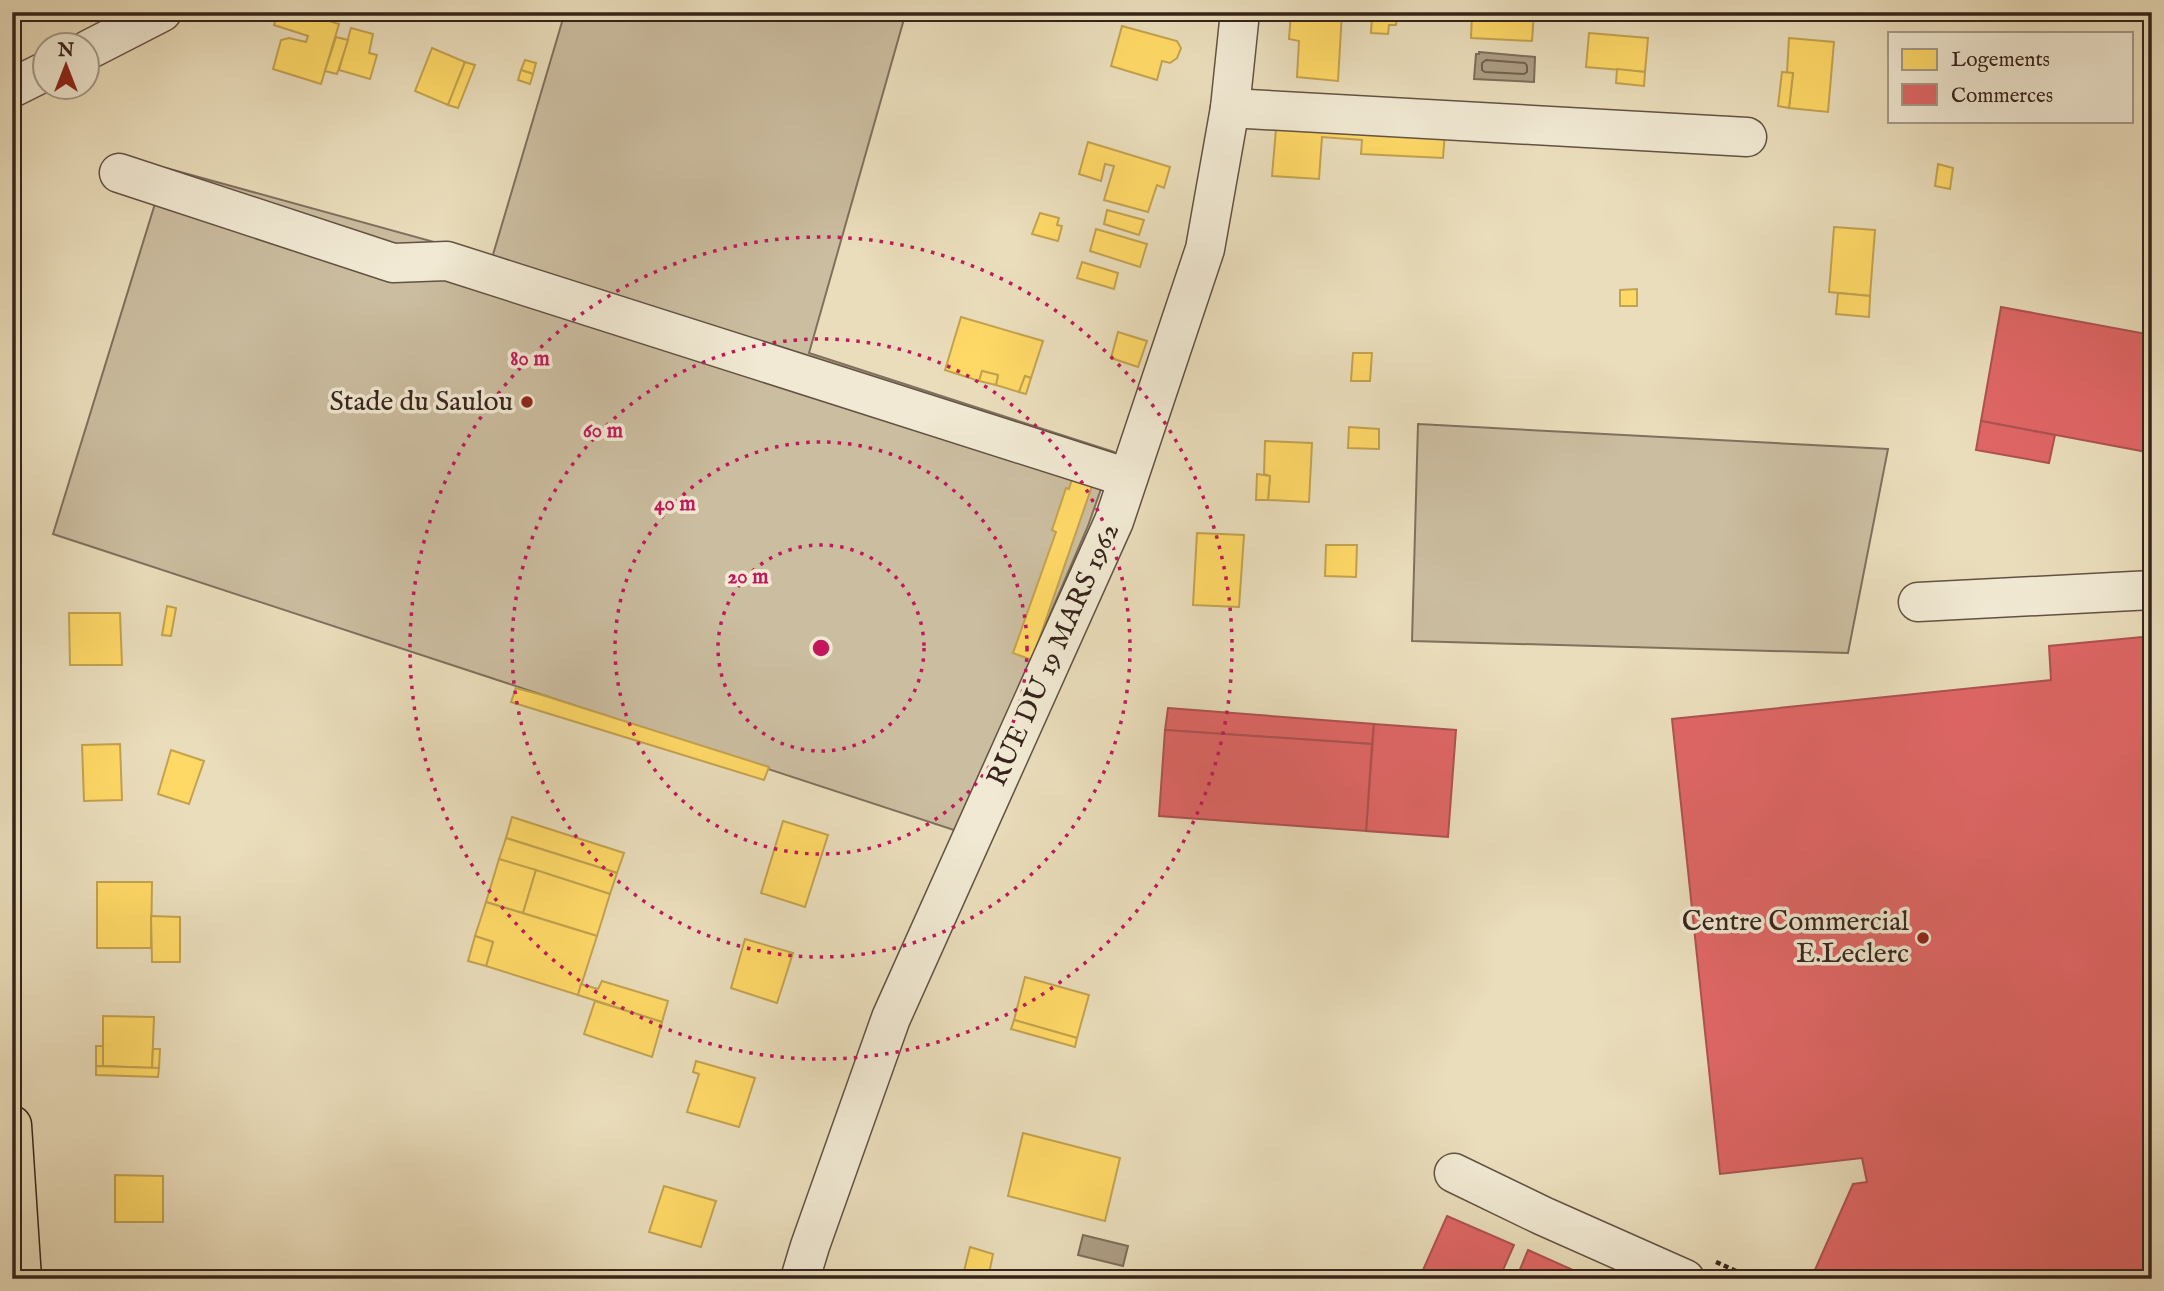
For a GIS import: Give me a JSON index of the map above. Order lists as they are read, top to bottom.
{
  "streets": {
    "street": ["RUE DU 19 MARS 1962"]
  },
  "places": ["Stade du Saulou", "Centre Commercial E.Leclerc"],
  "legend": ["Logements", "Commerces"],
  "north": "top",
  "rings": [
    "80 m",
    "60 m",
    "40 m",
    "20 m"
  ]
}
